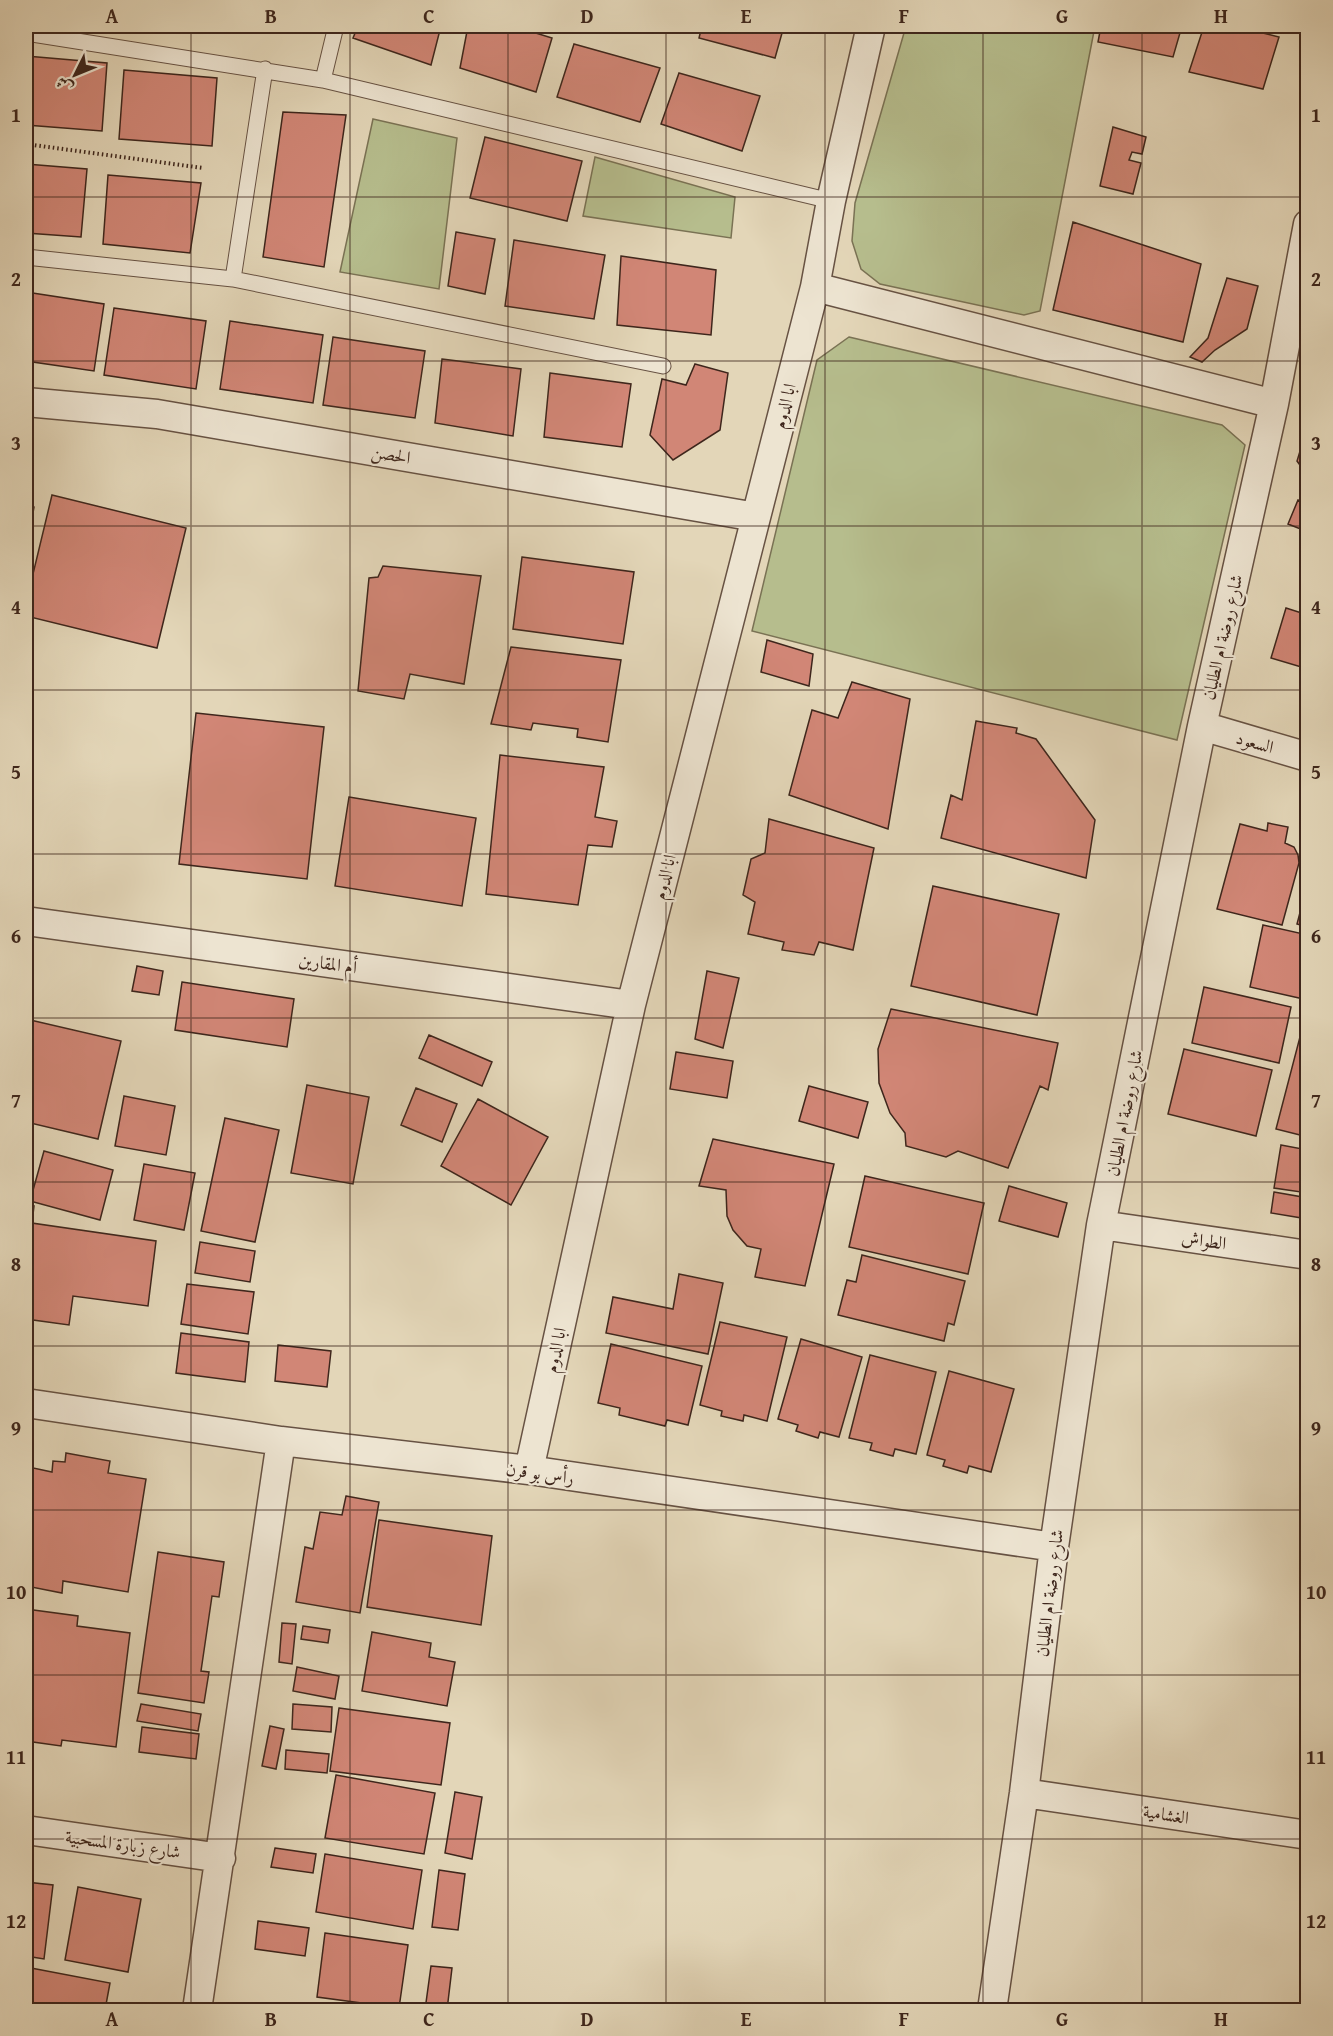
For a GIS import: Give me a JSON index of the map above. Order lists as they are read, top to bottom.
{
  "streets": {
    "street": [
      "ابا الدوم",
      "الحصن",
      "شارع روضة ام الطليان",
      "السعود",
      "أم المقارين",
      "الطواش",
      "رأس بو قرن",
      "الغشامية",
      "شارع زبارة المسحبية"
    ]
  },
  "crossings": [
    ["ابا الدوم", "الحصن"],
    ["ابا الدوم", "أم المقارين"],
    ["ابا الدوم", "رأس بو قرن"],
    ["شارع روضة ام الطليان", "السعود"],
    ["شارع روضة ام الطليان", "الطواش"],
    ["شارع روضة ام الطليان", "رأس بو قرن"],
    ["شارع روضة ام الطليان", "الغشامية"]
  ],
  "north": "bottom left",
  "grid": {
    "columns": [
      "A",
      "B",
      "C",
      "D",
      "E",
      "F",
      "G",
      "H"
    ],
    "rows": [
      "1",
      "2",
      "3",
      "4",
      "5",
      "6",
      "7",
      "8",
      "9",
      "10",
      "11",
      "12"
    ]
  }
}
